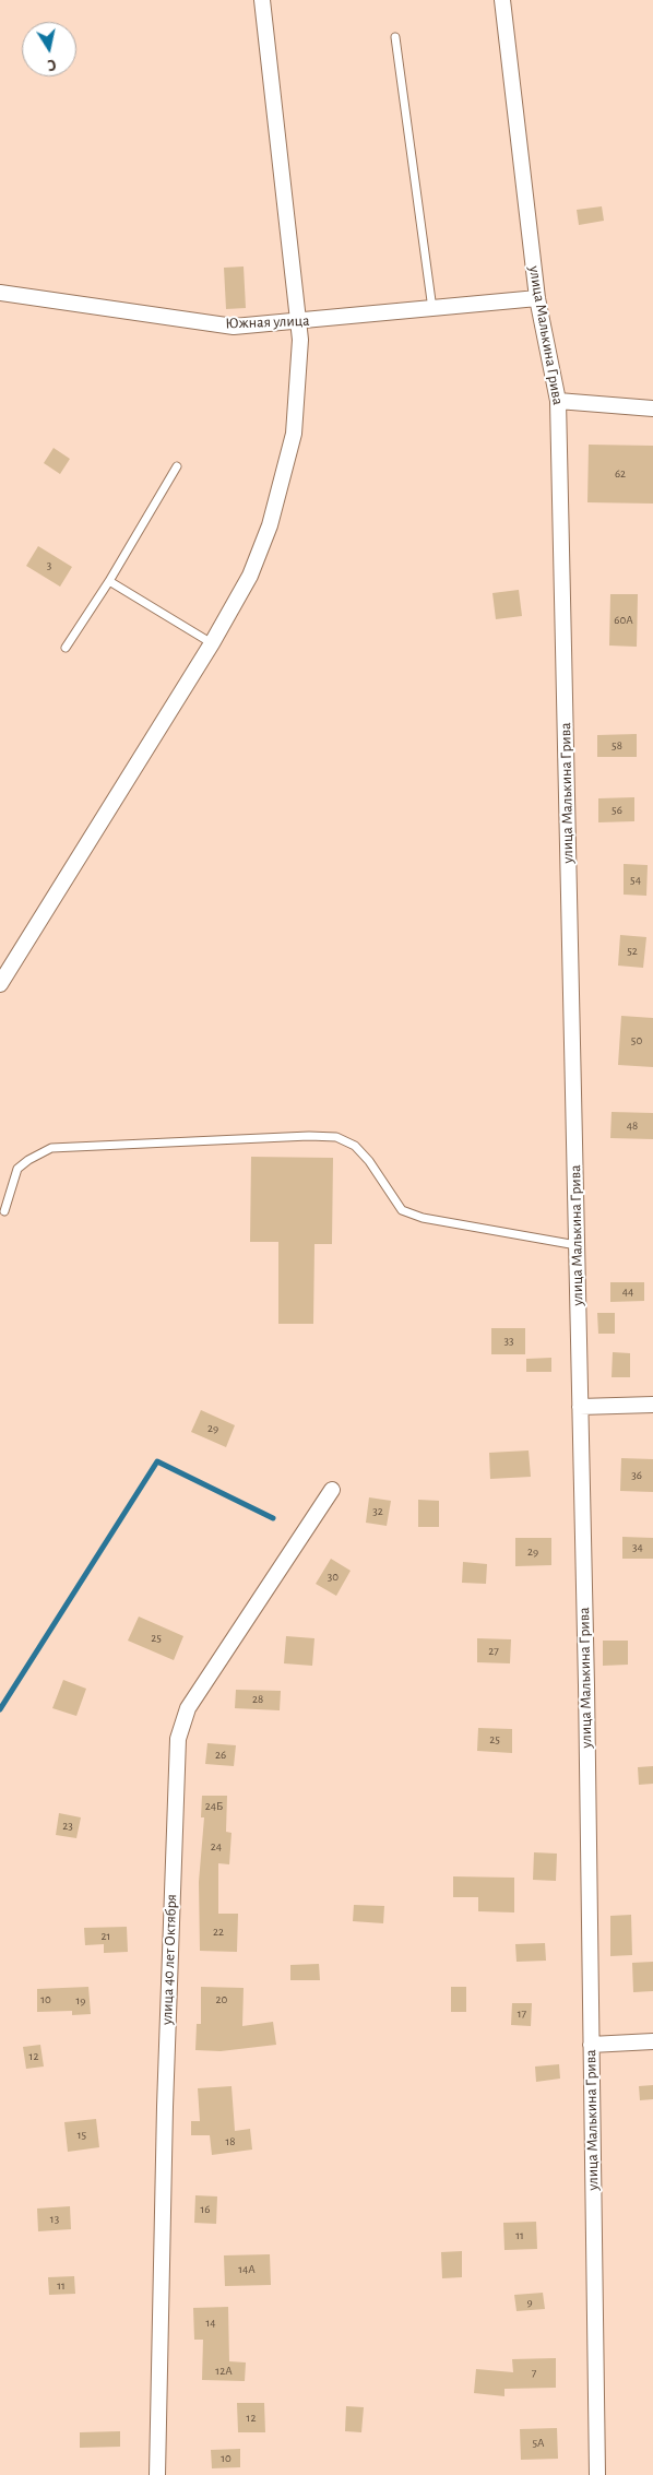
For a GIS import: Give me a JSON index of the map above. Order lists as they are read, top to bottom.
{
  "streets": {
    "street": ["Южная улица", "улица Малькина Грива", "улица 40 лет Октября"]
  },
  "crossings": [
    ["Южная улица", "улица Малькина Грива"]
  ],
  "house_numbers": [
    "62",
    "3",
    "60А",
    "58",
    "56",
    "54",
    "52",
    "50",
    "48",
    "44",
    "33",
    "29",
    "36",
    "32",
    "34",
    "29",
    "30",
    "25",
    "27",
    "28",
    "25",
    "26",
    "24Б",
    "23",
    "24",
    "22",
    "21",
    "10",
    "20",
    "19",
    "17",
    "12",
    "15",
    "18",
    "16",
    "13",
    "11",
    "14А",
    "11",
    "9",
    "14",
    "12А",
    "7",
    "12",
    "5А",
    "10"
  ],
  "north": "bottom"
}
